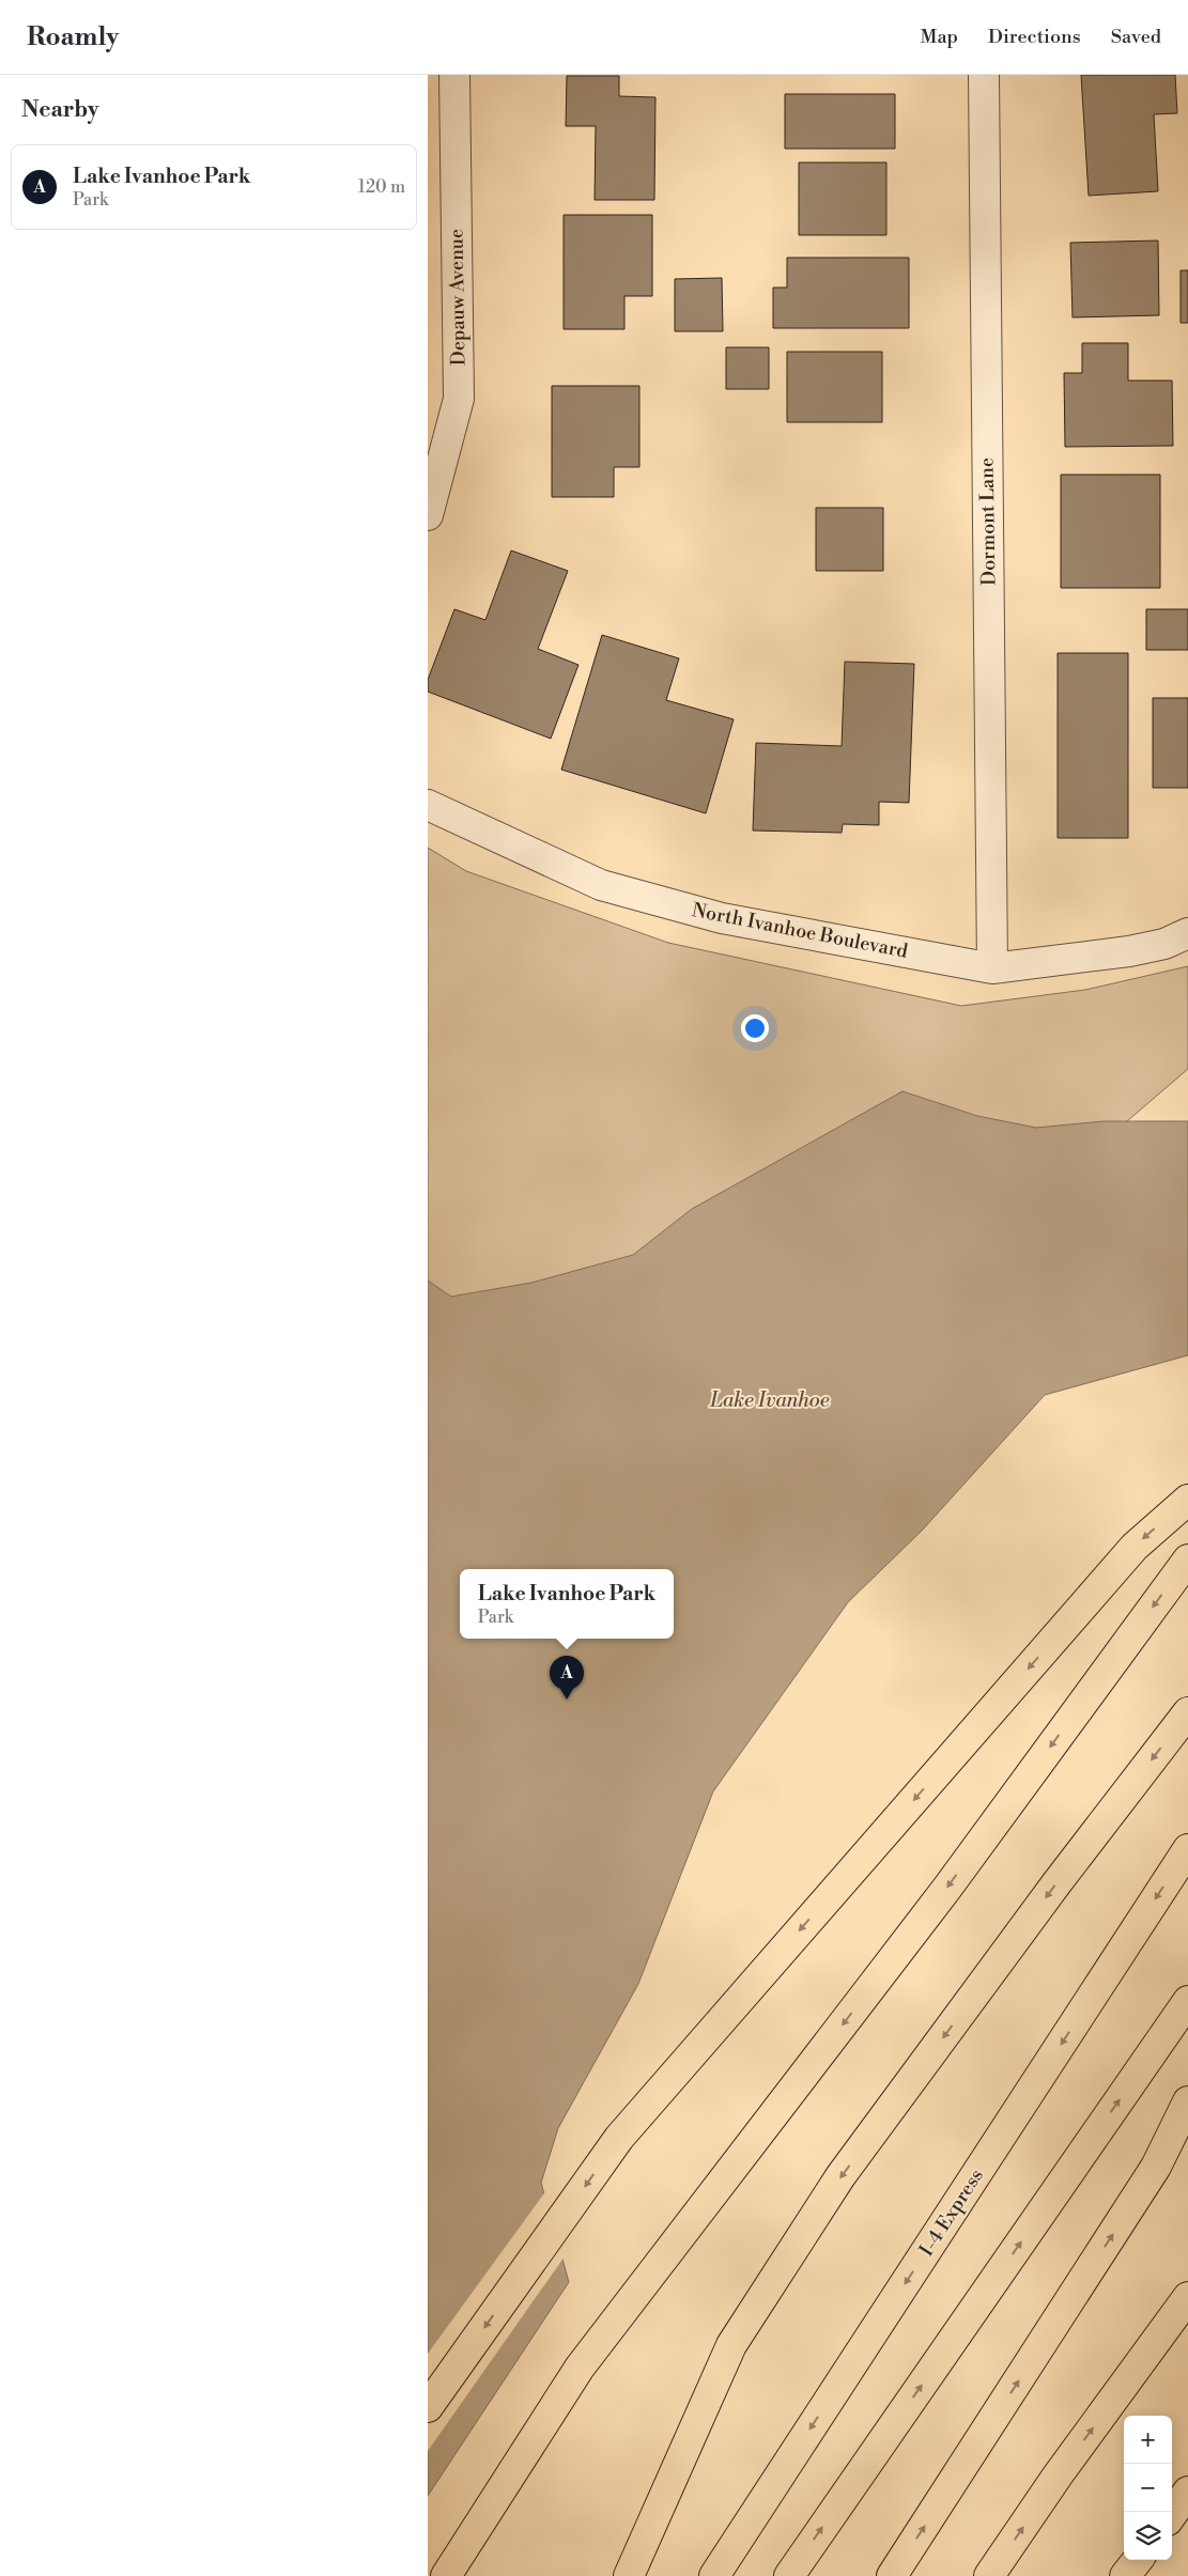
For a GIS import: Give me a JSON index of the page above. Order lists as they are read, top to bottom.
{
  "streets": {
    "highway": ["I-4 Express"],
    "street": ["Depauw Avenue", "Dormont Lane", "North Ivanhoe Boulevard"]
  },
  "crossings": [
    ["Dormont Lane", "North Ivanhoe Boulevard"]
  ],
  "water": ["Lake Ivanhoe"],
  "page": {
    "header": "Roamly",
    "nav": ["Map", "Directions", "Saved"],
    "heading": "Nearby",
    "list": [
      {
        "mark": "A",
        "name": "Lake Ivanhoe Park",
        "note": "Park",
        "value": "120 m"
      }
    ],
    "popup": ["Lake Ivanhoe Park", "Park"],
    "pins": "A",
    "map_buttons": ["+", "−"]
  }
}
